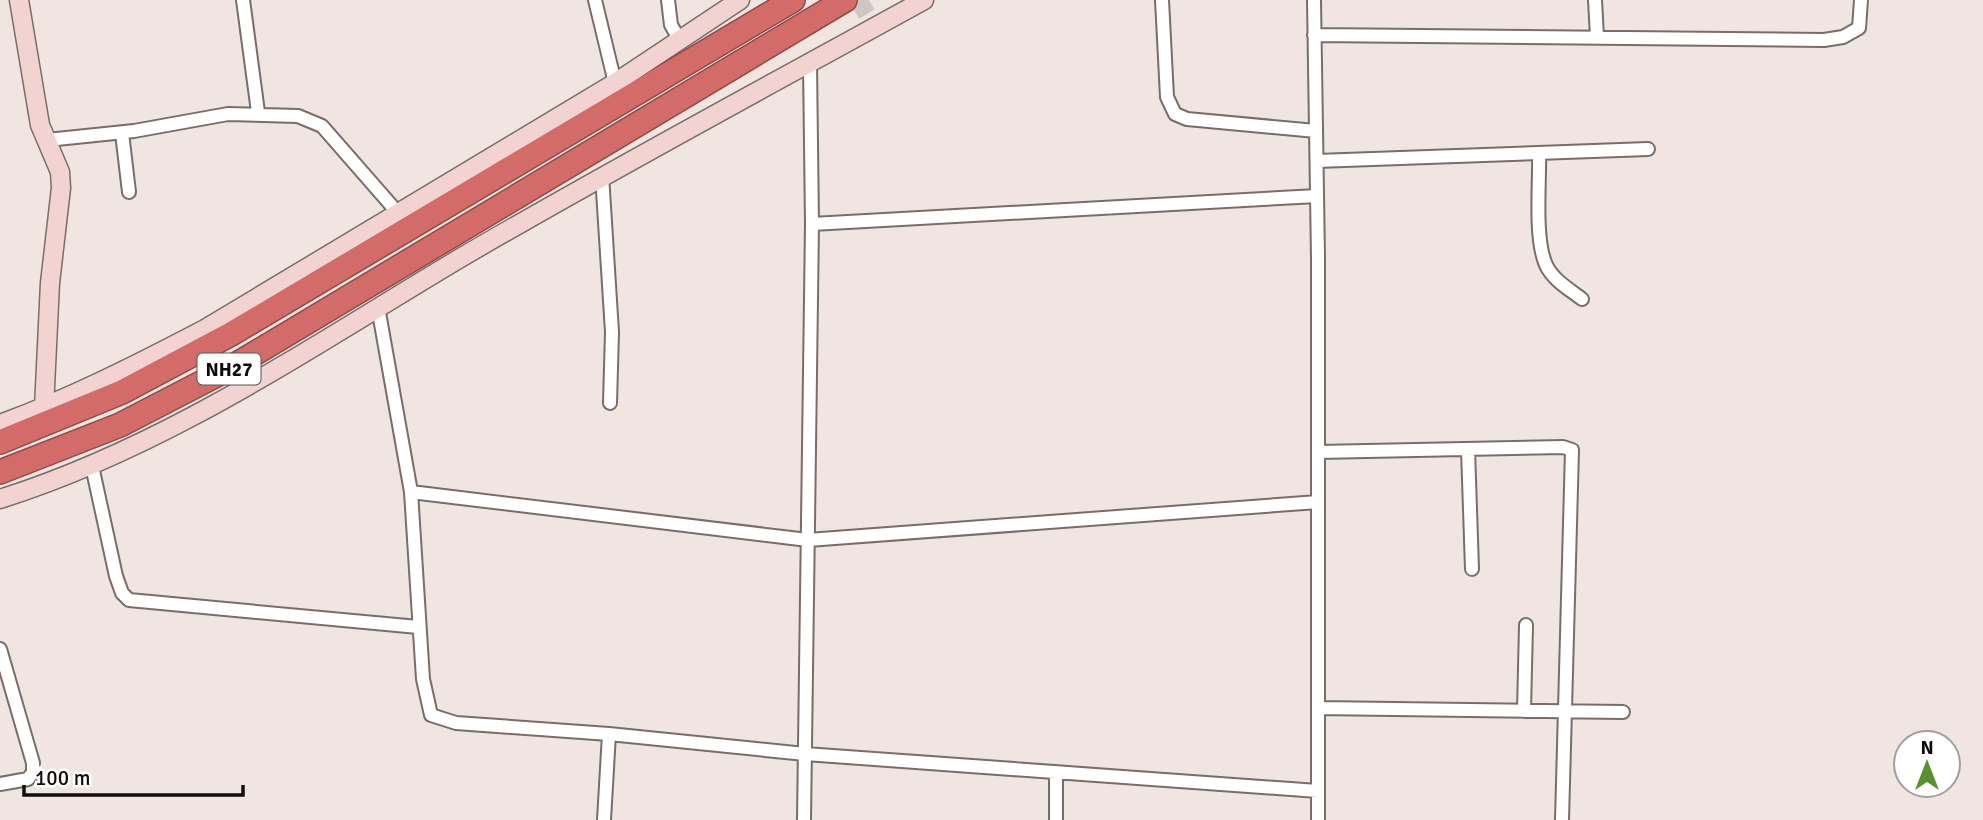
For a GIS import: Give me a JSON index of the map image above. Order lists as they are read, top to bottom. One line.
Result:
{"streets":{"highway":["NH27"]},"scale_bar":"100 m","north":"top"}
